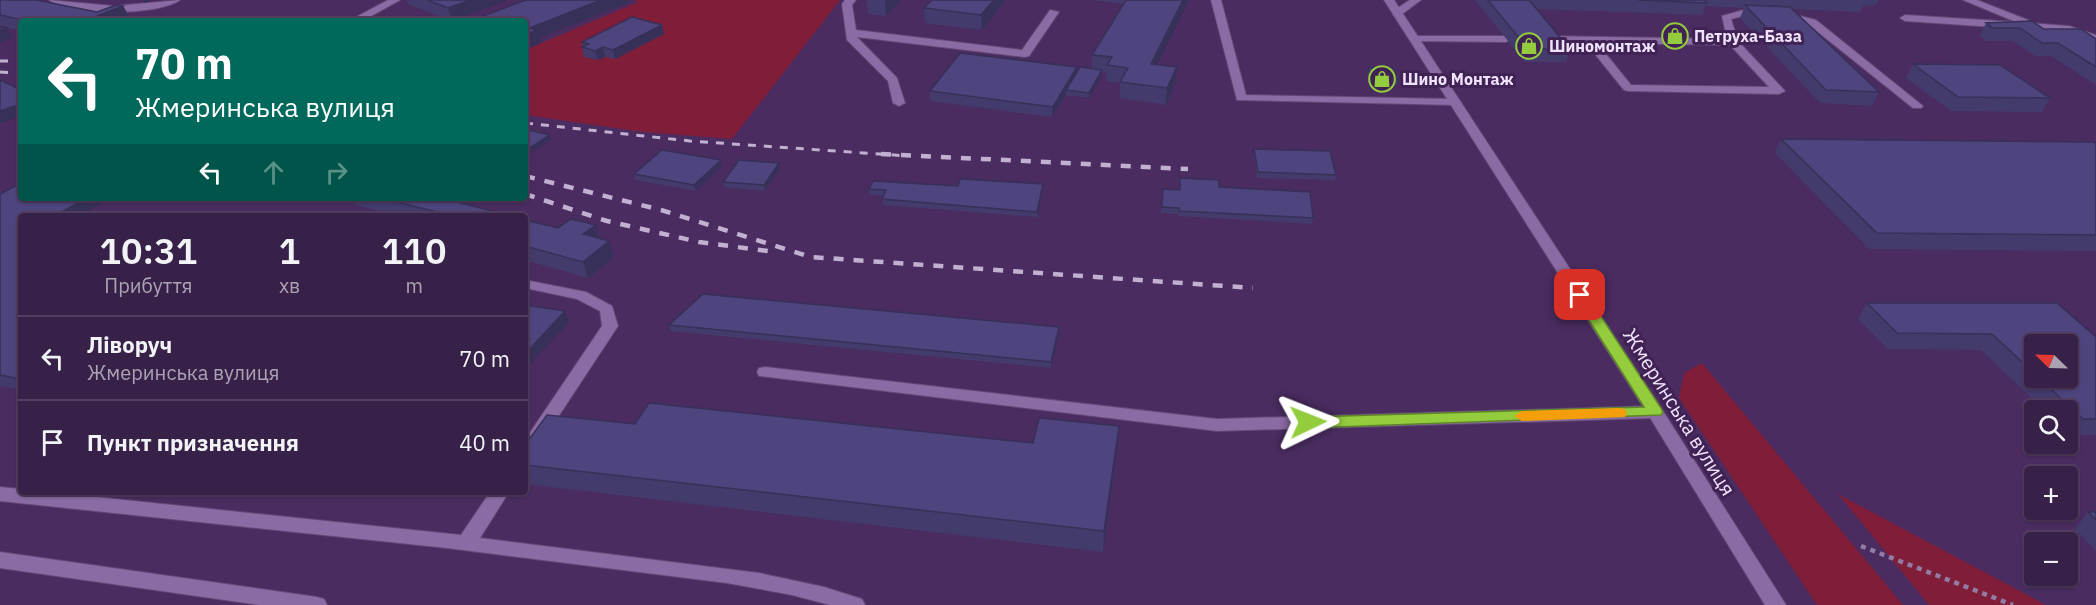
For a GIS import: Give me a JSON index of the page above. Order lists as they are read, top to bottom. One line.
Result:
{"streets":{"main road":["Жмеринська вулиця"]},"places":{"shop":["Петруха-База","Шиномонтаж","Шино Монтаж"]},"north":"top left","page":{"turn":["70 m","Жмеринська вулиця"],"eta":["10:31","Прибуття","1","хв","110","m"],"list":[{"name":"Ліворуч","note":"Жмеринська вулиця","value":"70 m"},{"name":"Пункт призначення","value":"40 m"}],"map_buttons":["+","−"]}}
